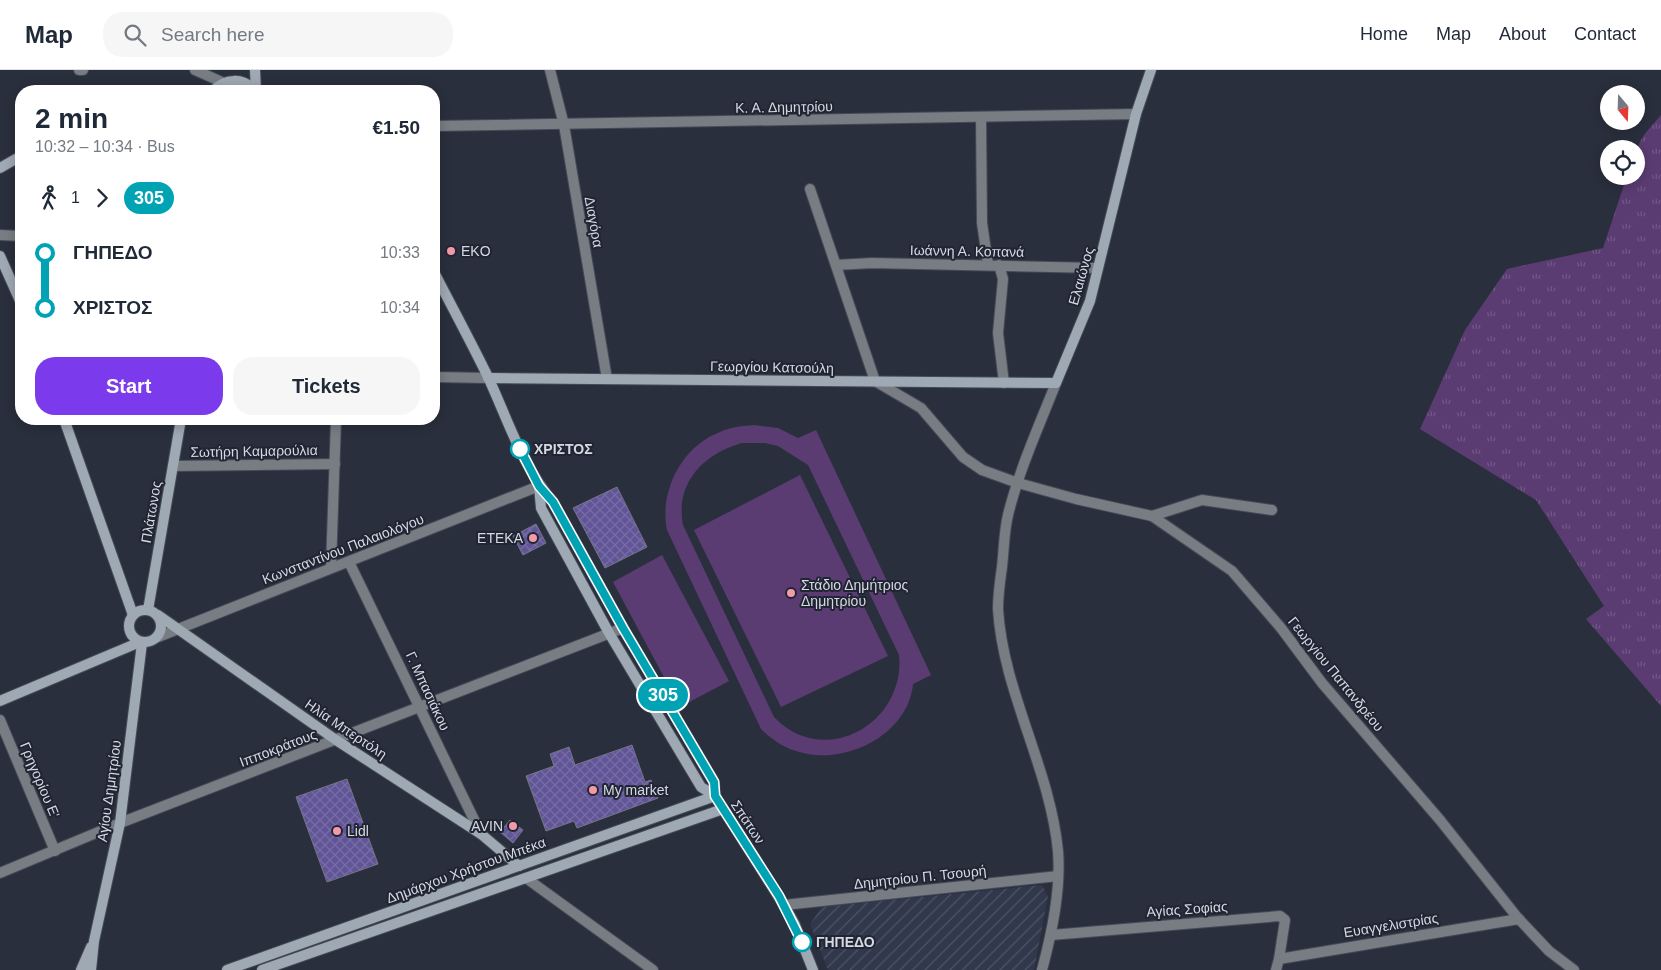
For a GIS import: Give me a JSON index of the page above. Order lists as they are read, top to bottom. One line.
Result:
{"streets":{"street":["Κ. Α. Δημητρίου","Διαγόρα","Ιωάννη Α. Κοπανά","Ελαιώνος","Γεωργίου Κατσούλη","Σωτήρη Καμαρούλια","Πλάτωνος","Κωνσταντίνου Παλαιολόγου","Γεωργίου Παπανδρέου","Γ. Μπασιάκου","Ηλία Μπερτόλη","Ιπποκράτους","Γρηγορίου Ε'","Αγίου Δημητρίου","Σπάτων","Δημάρχου Χρήστου Μπέκα","Δημητρίου Π. Τσουρή","Αγίας Σοφίας","Ευαγγελιστρίας"]},"crossings":[["Κ. Α. Δημητρίου","Διαγόρα"],["Κ. Α. Δημητρίου","Ελαιώνος"],["Διαγόρα","Γεωργίου Κατσούλη"],["Ιωάννη Α. Κοπανά","Ελαιώνος"],["Ελαιώνος","Γεωργίου Κατσούλη"],["Ελαιώνος","Γεωργίου Παπανδρέου"],["Ελαιώνος","Δημητρίου Π. Τσουρή"],["Ελαιώνος","Αγίας Σοφίας"],["Γεωργίου Κατσούλη","Γεωργίου Παπανδρέου"],["Σωτήρη Καμαρούλια","Πλάτωνος"],["Πλάτωνος","Κωνσταντίνου Παλαιολόγου"],["Πλάτωνος","Ηλία Μπερτόλη"],["Πλάτωνος","Αγίου Δημητρίου"],["Κωνσταντίνου Παλαιολόγου","Γ. Μπασιάκου"],["Κωνσταντίνου Παλαιολόγου","Ηλία Μπερτόλη"],["Κωνσταντίνου Παλαιολόγου","Αγίου Δημητρίου"],["Γεωργίου Παπανδρέου","Ευαγγελιστρίας"],["Γ. Μπασιάκου","Ηλία Μπερτόλη"],["Γ. Μπασιάκου","Ιπποκράτους"],["Ηλία Μπερτόλη","Ιπποκράτους"],["Ηλία Μπερτόλη","Αγίου Δημητρίου"],["Ηλία Μπερτόλη","Δημάρχου Χρήστου Μπέκα"],["Ιπποκράτους","Γρηγορίου Ε'"],["Ιπποκράτους","Αγίου Δημητρίου"],["Σπάτων","Δημάρχου Χρήστου Μπέκα"],["Σπάτων","Δημητρίου Π. Τσουρή"],["Αγίας Σοφίας","Ευαγγελιστρίας"]],"places":["EKO","ΧΡΙΣΤΟΣ","ΕΤΕΚΑ","Στάδιο Δημήτριος Δημητρίου","My market","AVIN","Lidl","ΓΗΠΕΔΟ"],"lines":["bus line 305"],"north":"bottom","page":{"header":"Map","search":"Search here","nav":["Home","Map","About","Contact"],"on_map":"305","heading":["2 min","10:32 – 10:34 · Bus","€1.50"],"legs":["1","305"],"list":[{"name":"ΓΗΠΕΔΟ","value":"10:33"},{"name":"ΧΡΙΣΤΟΣ","value":"10:34"}],"buttons":["Start","Tickets"]}}
